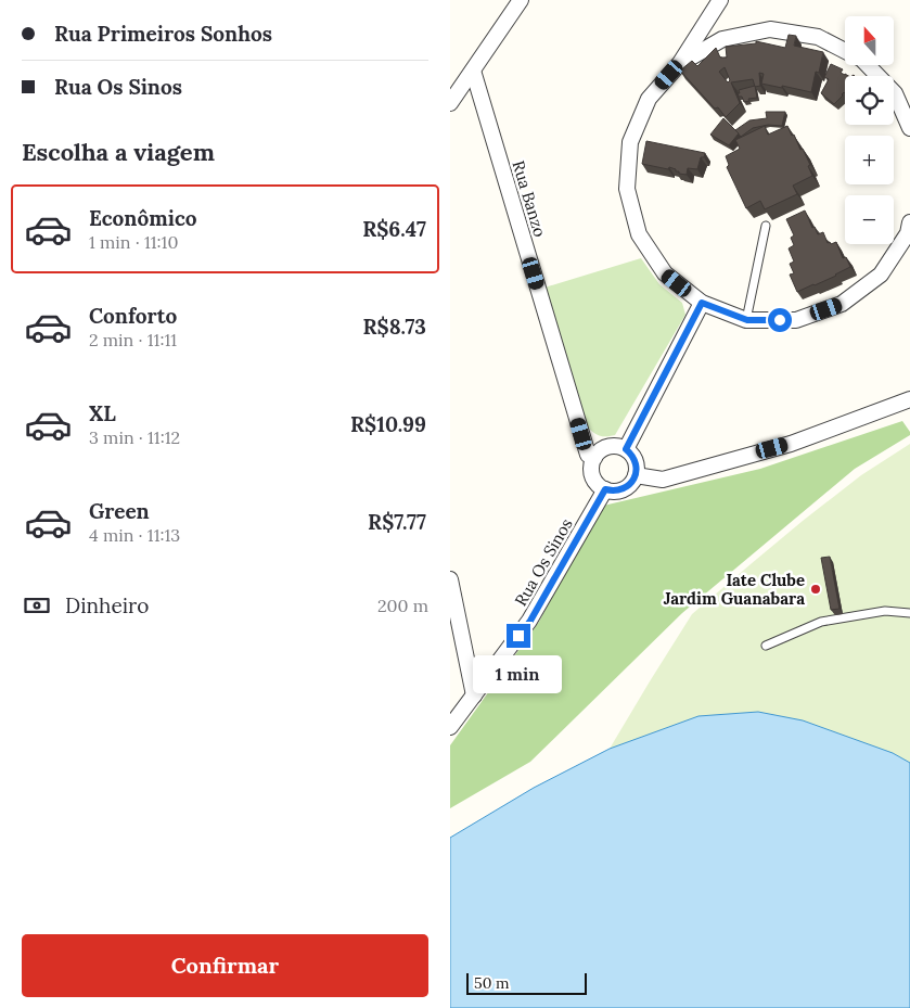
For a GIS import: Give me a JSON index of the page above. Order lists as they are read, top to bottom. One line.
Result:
{"streets":{"street":["Rua Banzo","Rua Os Sinos"]},"crossings":[["Rua Banzo","Rua Os Sinos"]],"places":["Iate Clube Jardim Guanabara"],"scale_bar":"50 m","north":"top","page":{"banner":["Rua Primeiros Sonhos","Rua Os Sinos"],"map_buttons":["+","−"],"heading":"Escolha a viagem","list":[{"name":"Econômico","note":"1 min · 11:10","value":"R$6.47"},{"name":"Conforto","note":"2 min · 11:11","value":"R$8.73"},{"name":"XL","note":"3 min · 11:12","value":"R$10.99"},{"name":"Green","note":"4 min · 11:13","value":"R$7.77"}],"pay":["Dinheiro","200 m"],"bubble":"1 min","buttons":"Confirmar","scale":"50 m"}}
